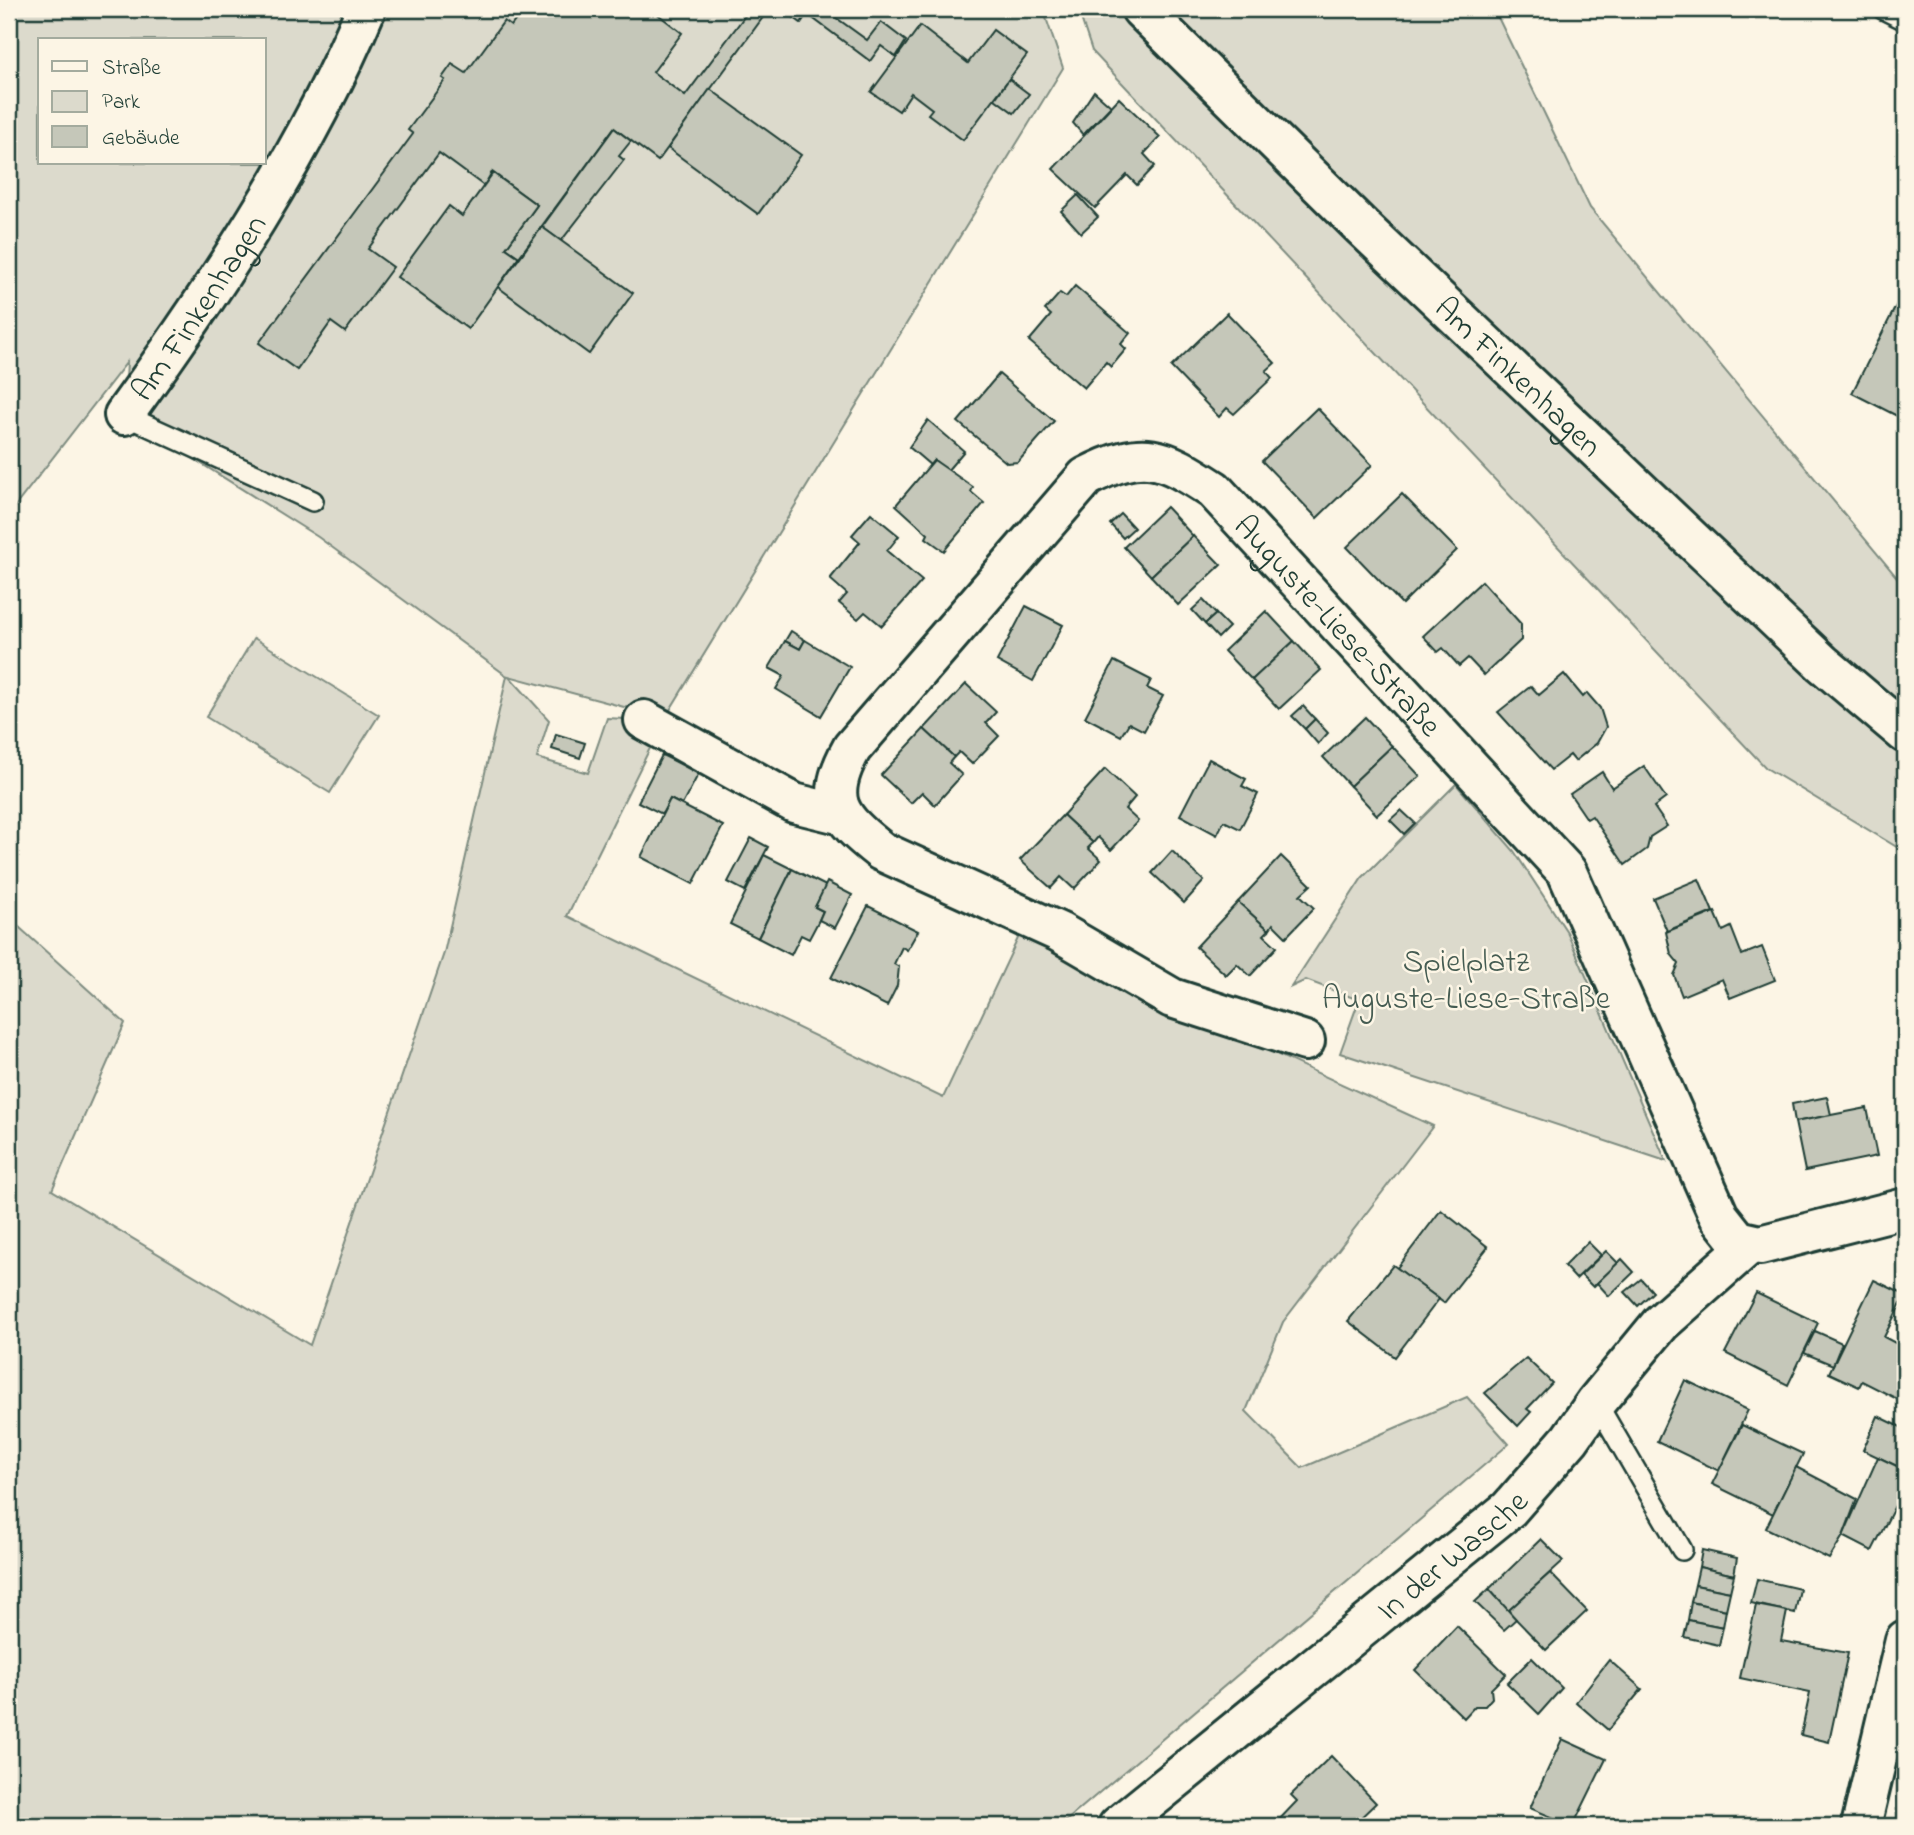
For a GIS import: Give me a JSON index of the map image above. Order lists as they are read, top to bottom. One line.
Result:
{"streets":{"street":["Am Finkenhagen","Auguste-Liese-Straße","In der Wasche"]},"crossings":[["Auguste-Liese-Straße","In der Wasche"]],"parks":["Spielplatz Auguste-Liese-Straße"],"legend":["Straße","Park","Gebäude"]}
